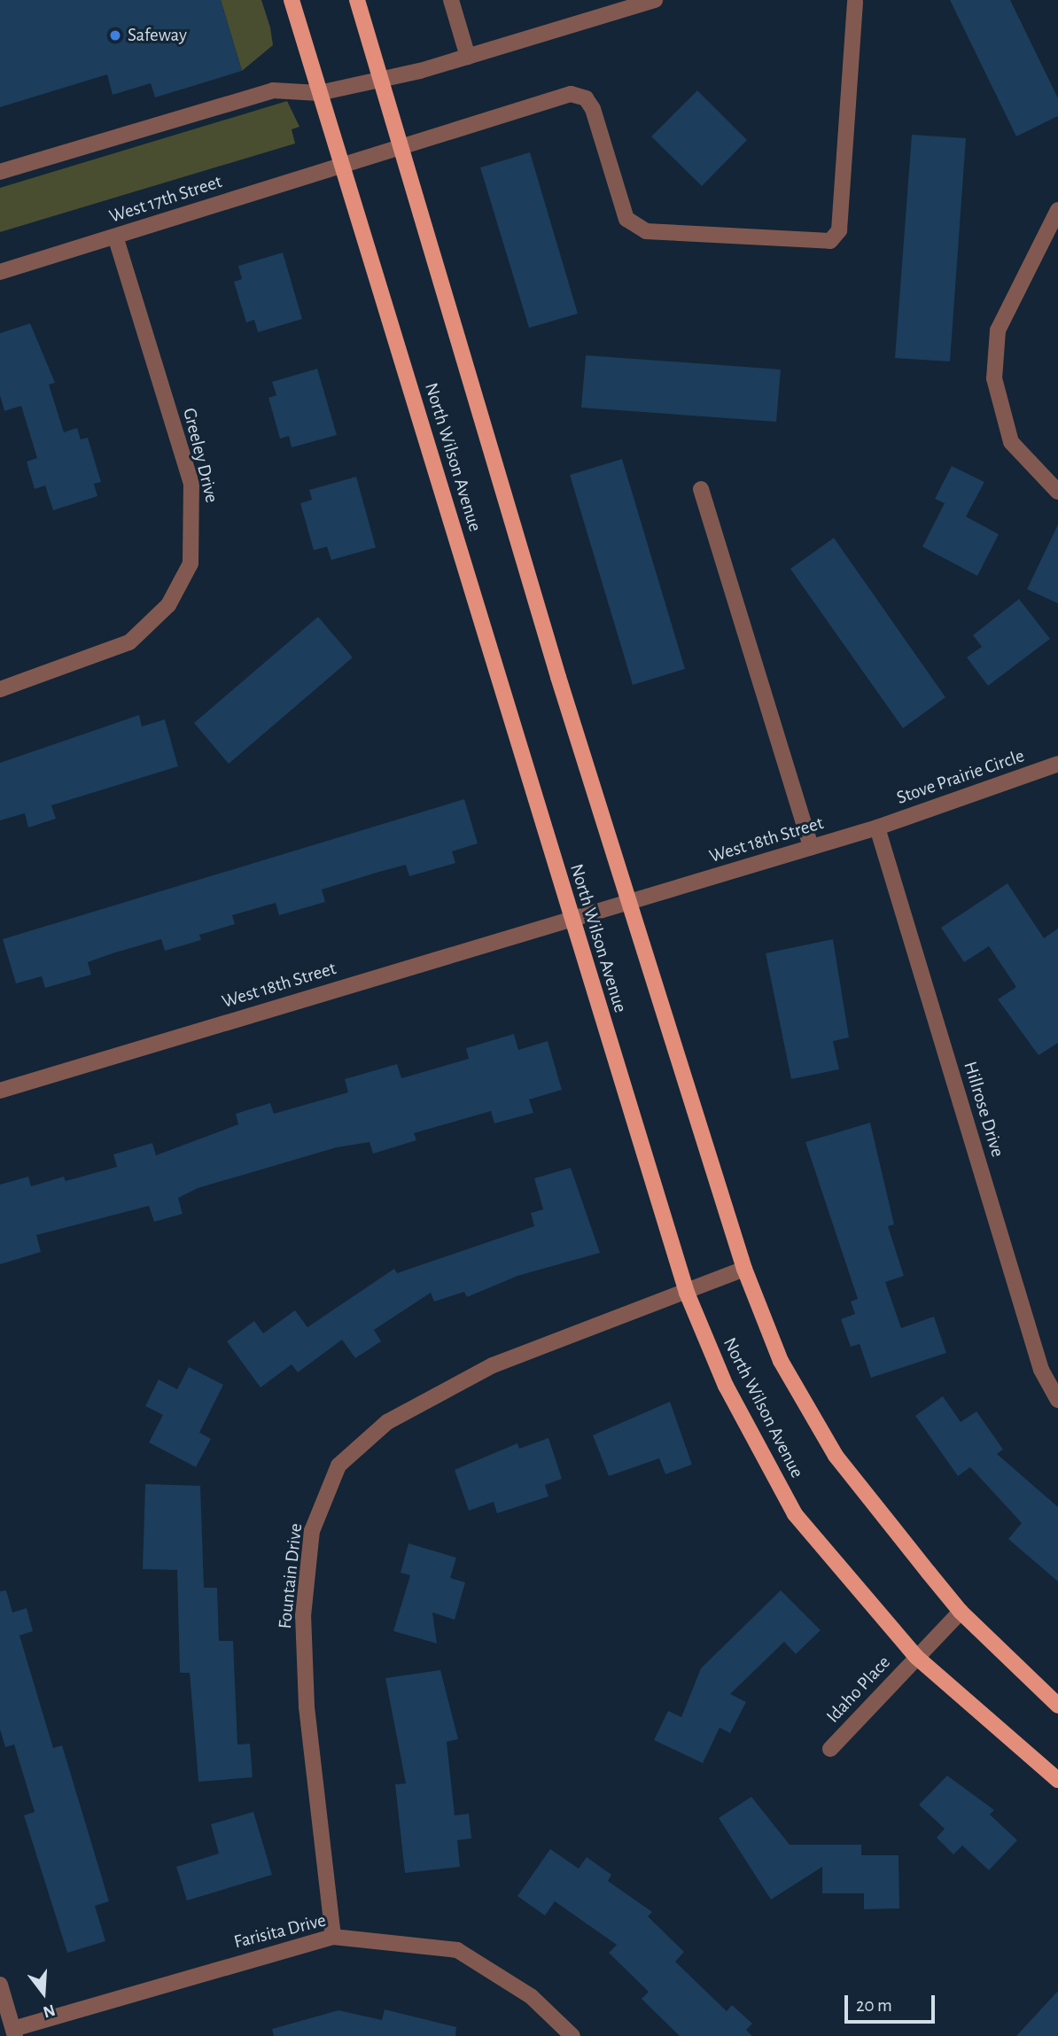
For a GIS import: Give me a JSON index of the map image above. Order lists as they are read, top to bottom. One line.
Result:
{"streets":{"main road":["North Wilson Avenue"],"street":["West 17th Street","Greeley Drive","Stove Prairie Circle","West 18th Street","Hillrose Drive","Fountain Drive","Idaho Place","Farisita Drive"]},"crossings":[["West 17th Street","Greeley Drive"],["West 17th Street","North Wilson Avenue"],["North Wilson Avenue","West 18th Street"],["North Wilson Avenue","Fountain Drive"],["North Wilson Avenue","Idaho Place"],["Stove Prairie Circle","West 18th Street"],["Stove Prairie Circle","Hillrose Drive"],["West 18th Street","Hillrose Drive"],["Fountain Drive","Farisita Drive"]],"places":["Safeway"],"scale_bar":"20 m","north":"bottom"}
